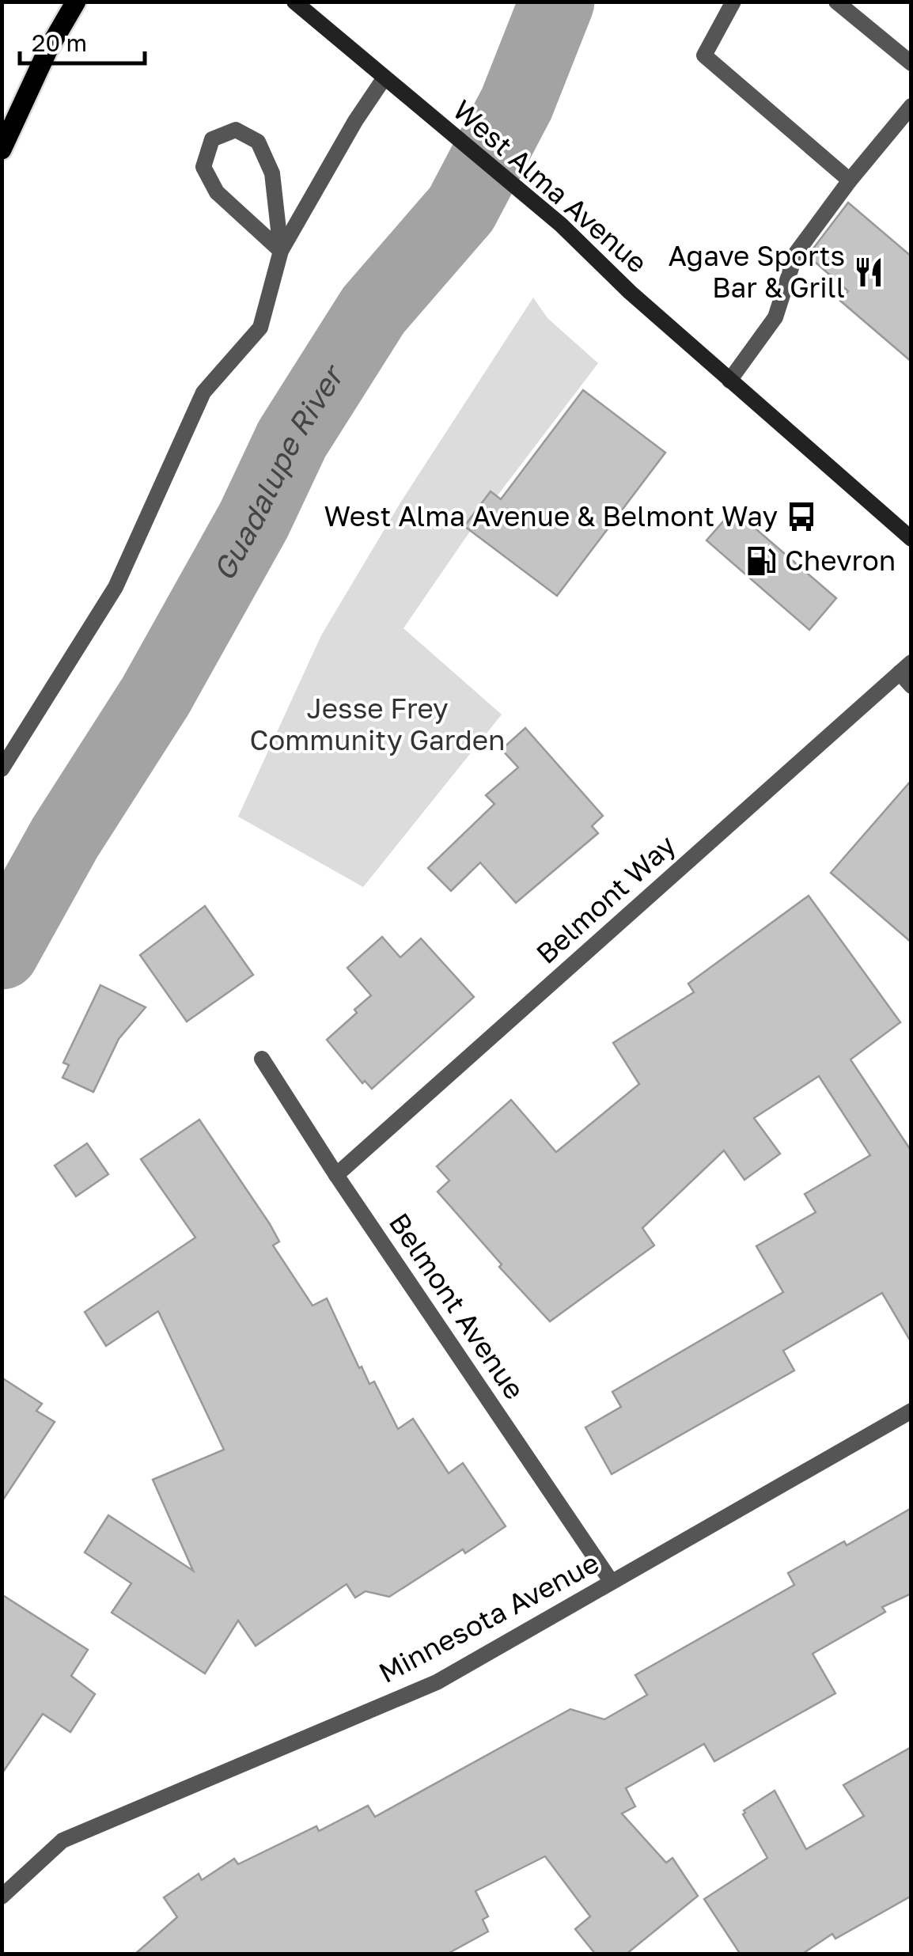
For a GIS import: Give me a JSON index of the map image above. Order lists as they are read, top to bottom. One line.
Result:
{"streets":{"main road":["West Alma Avenue"],"street":["Belmont Way","Belmont Avenue","Minnesota Avenue"]},"crossings":[["Belmont Way","Belmont Avenue"],["Belmont Avenue","Minnesota Avenue"]],"water":["Guadalupe River"],"parks":["Jesse Frey Community Garden"],"places":{"restaurant":["Agave Sports Bar & Grill"],"bus stop":["West Alma Avenue & Belmont Way"],"fuel station":["Chevron"]},"scale_bar":"20 m"}
